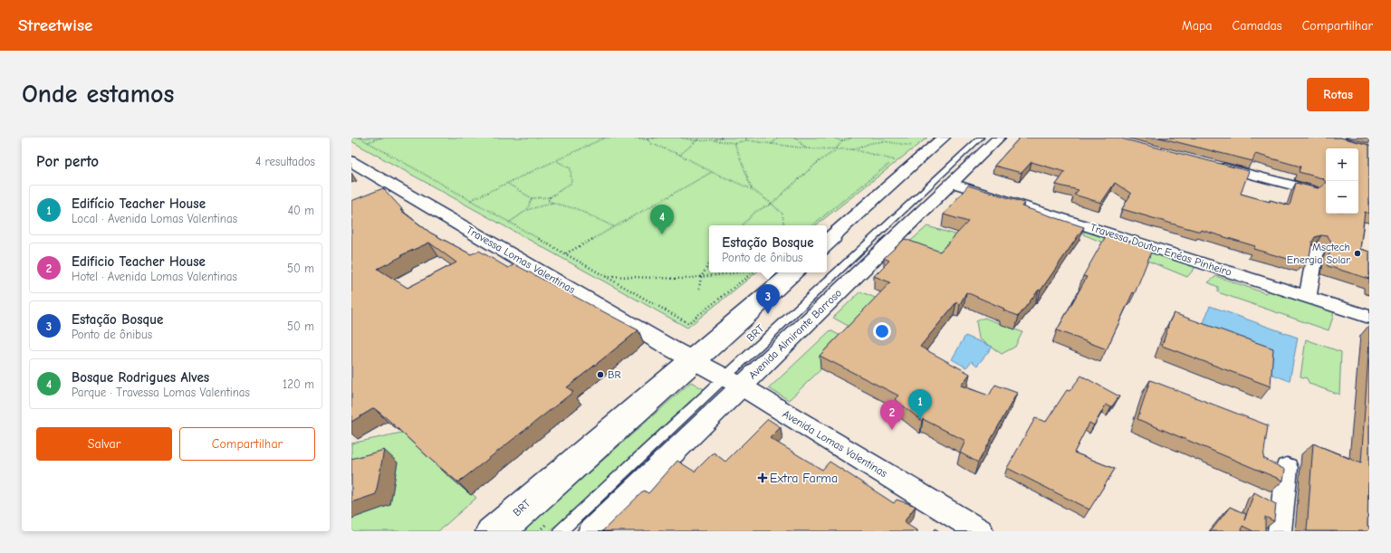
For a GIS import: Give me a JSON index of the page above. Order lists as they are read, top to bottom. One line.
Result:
{"streets":{"main road":["Travessa Lomas Valentinas","Avenida Almirante Barroso","Avenida Lomas Valentinas"],"street":["Travessa Doutor Enéas Pinheiro"],"lane":["BRT"]},"crossings":[["Travessa Doutor Enéas Pinheiro","Avenida Almirante Barroso"],["Travessa Lomas Valentinas","BRT"],["Travessa Lomas Valentinas","Avenida Lomas Valentinas"],["BRT","Avenida Almirante Barroso"],["BRT","Avenida Lomas Valentinas"],["Avenida Almirante Barroso","Avenida Lomas Valentinas"]],"places":{"other":["Msctech Energia Solar","BR"],"health":["Extra Farma"]},"page":{"header":"Streetwise","nav":["Mapa","Camadas","Compartilhar"],"buttons":["Rotas",["Salvar","Compartilhar"]],"title":"Onde estamos","heading":["Por perto","4 resultados"],"map_buttons":["+","−"],"list":[{"mark":"1","name":"Edifício Teacher House","note":"Local · Avenida Lomas Valentinas","value":"40 m"},{"mark":"2","name":"Edificio Teacher House","note":"Hotel · Avenida Lomas Valentinas","value":"50 m"},{"mark":"3","name":"Estação Bosque","note":"Ponto de ônibus","value":"50 m"},{"mark":"4","name":"Bosque Rodrigues Alves","note":"Parque · Travessa Lomas Valentinas","value":"120 m"}],"pins":["4","3","1","2"],"popup":["Estação Bosque","Ponto de ônibus"]}}
